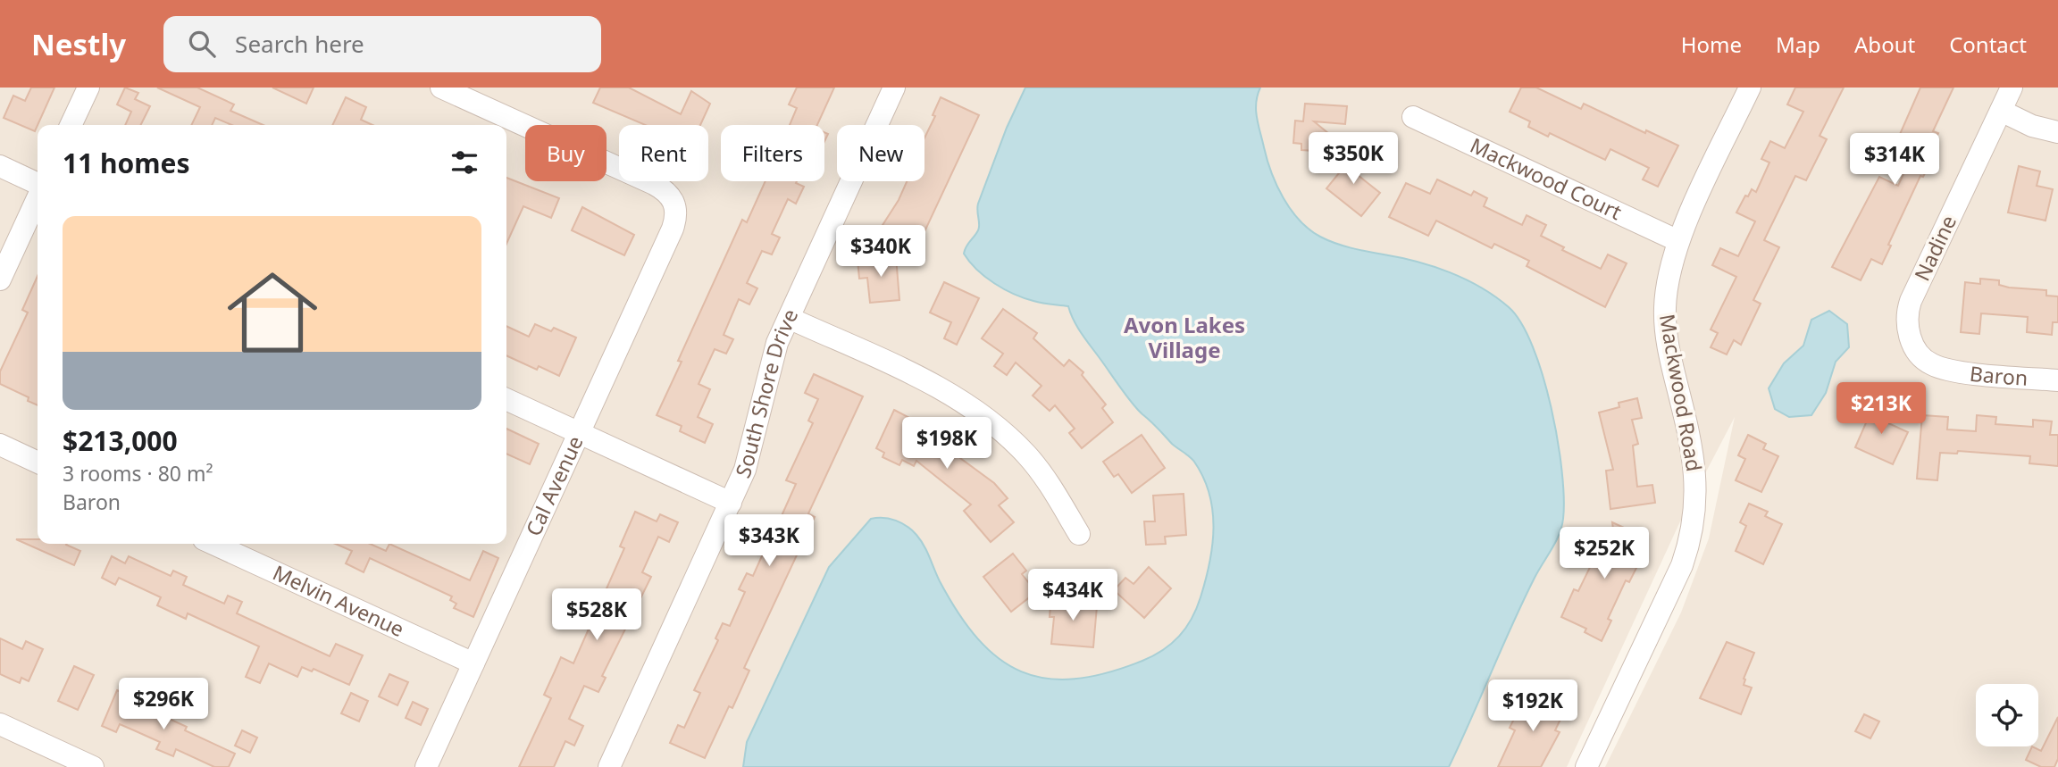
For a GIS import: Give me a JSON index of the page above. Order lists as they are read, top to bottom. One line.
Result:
{"streets":{"street":["Mackwood Court","Nadine","Baron","South Shore Drive","Mackwood Road","Cal Avenue","Melvin Avenue"]},"crossings":[["Mackwood Court","Mackwood Road"],["Nadine","Baron"],["Cal Avenue","Melvin Avenue"]],"districts":["Avon Lakes Village"],"page":{"header":"Nestly","search":"Search here","nav":["Home","Map","About","Contact"],"chip":["Buy","Rent","Filters","New"],"heading":"11 homes","price":["$350K","$314K","$340K","$213K","$198K","$343K","$252K","$434K","$528K","$296K","$192K"],"list":[{"name":"$213,000","note":"3 rooms · 80 m² · Baron"}]}}
